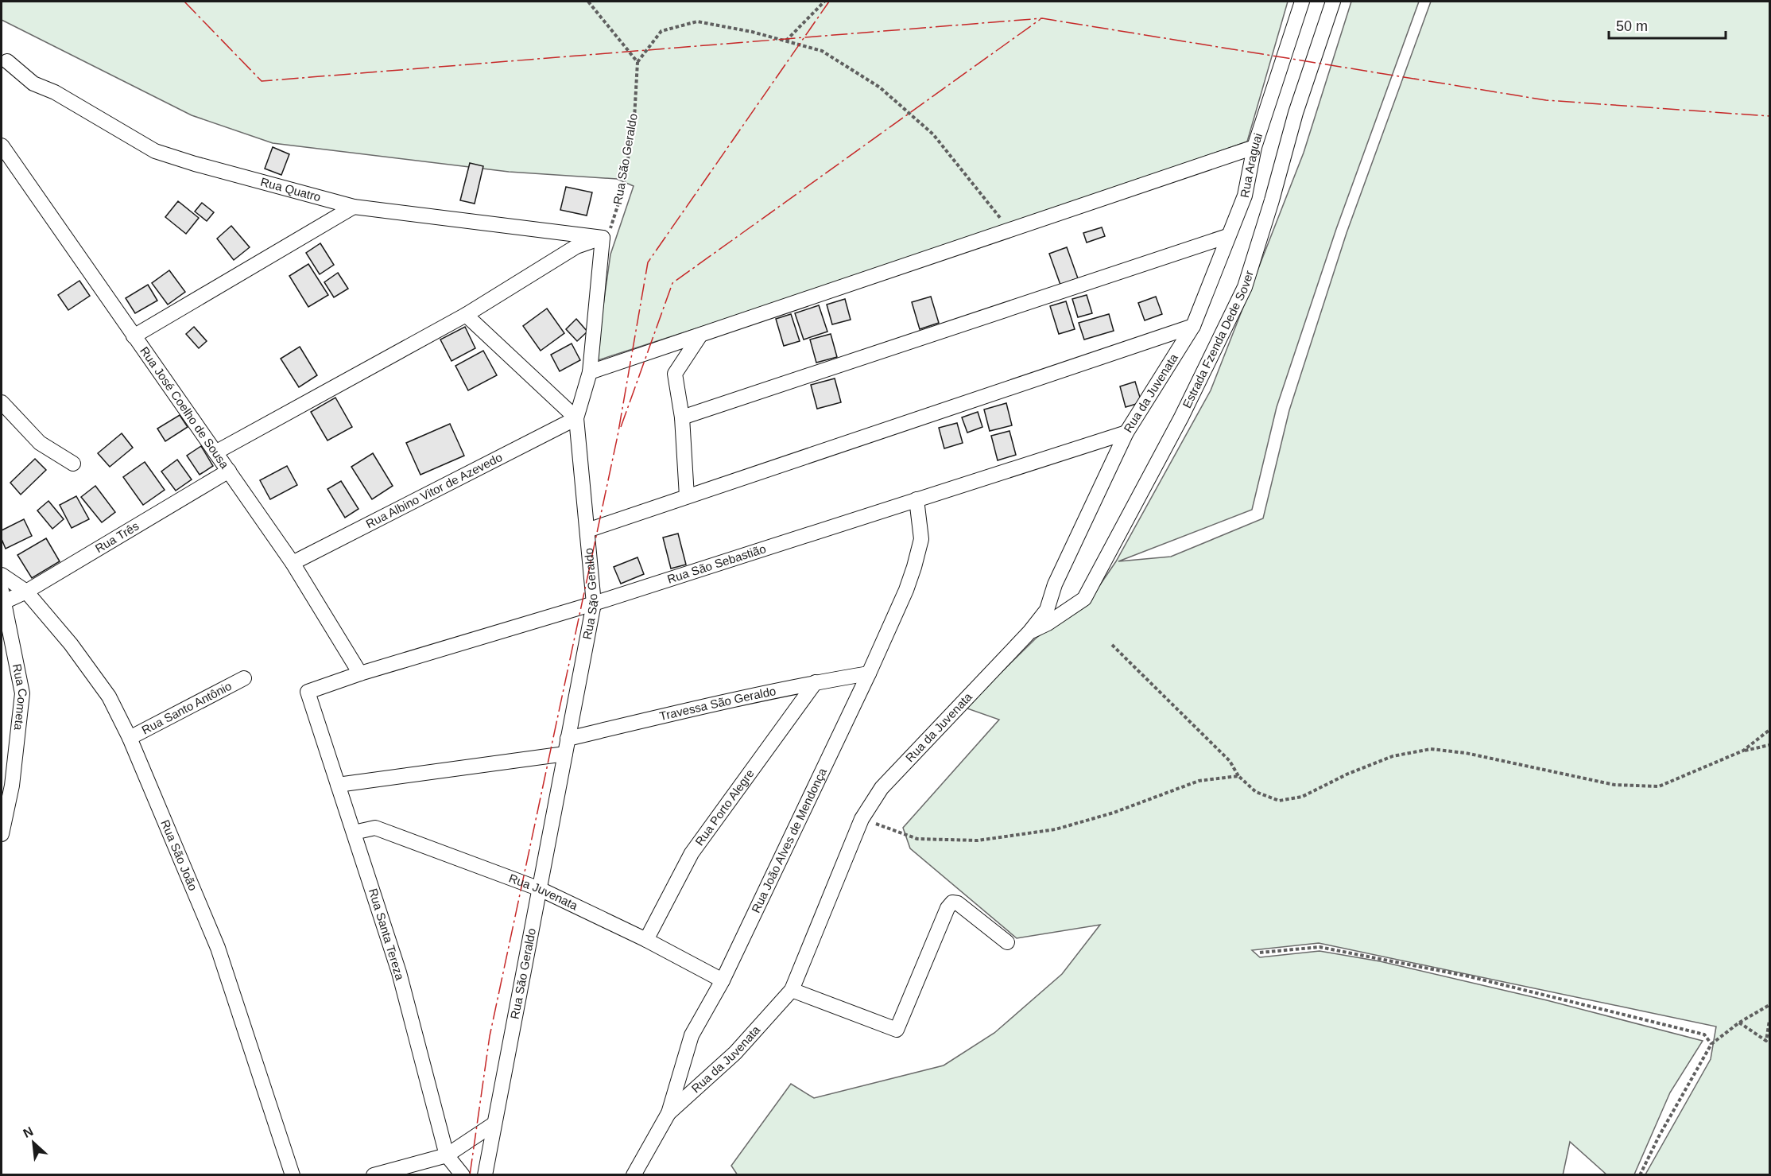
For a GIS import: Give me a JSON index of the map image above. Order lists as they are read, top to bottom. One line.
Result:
{"streets":{"street":["Rua São Geraldo","Rua Araguai","Rua Quatro","Estrada Fzenda Dede Sover","Rua da Juvenata","Rua José Coelho de Sousa","Rua Albino Vitor de Azevedo","Rua Três","Rua São Sebastião","Rua Cometa","Travessa São Geraldo","Rua Santo Antônio","Rua Porto Alegre","Rua João Alves de Mendonça","Rua São João","Rua Juvenata","Rua Santa Tereza"]},"crossings":[["Rua São Geraldo","Rua Quatro"],["Rua São Geraldo","Rua Albino Vitor de Azevedo"],["Rua São Geraldo","Rua São Sebastião"],["Rua São Geraldo","Travessa São Geraldo"],["Rua São Geraldo","Rua Juvenata"],["Rua Araguai","Rua da Juvenata"],["Estrada Fzenda Dede Sover","Rua da Juvenata"],["Rua da Juvenata","Rua São Sebastião"],["Rua da Juvenata","Rua João Alves de Mendonça"],["Rua José Coelho de Sousa","Rua Albino Vitor de Azevedo"],["Rua José Coelho de Sousa","Rua Três"],["Rua José Coelho de Sousa","Rua São Sebastião"],["Rua Três","Rua Cometa"],["Rua Três","Rua São João"],["Rua São Sebastião","Rua João Alves de Mendonça"],["Rua São Sebastião","Rua Santa Tereza"],["Travessa São Geraldo","Rua Porto Alegre"],["Travessa São Geraldo","Rua João Alves de Mendonça"],["Rua Santo Antônio","Rua São João"],["Rua Porto Alegre","Rua Juvenata"],["Rua João Alves de Mendonça","Rua Juvenata"],["Rua Juvenata","Rua Santa Tereza"]],"scale_bar":"50 m","north":"top left"}
